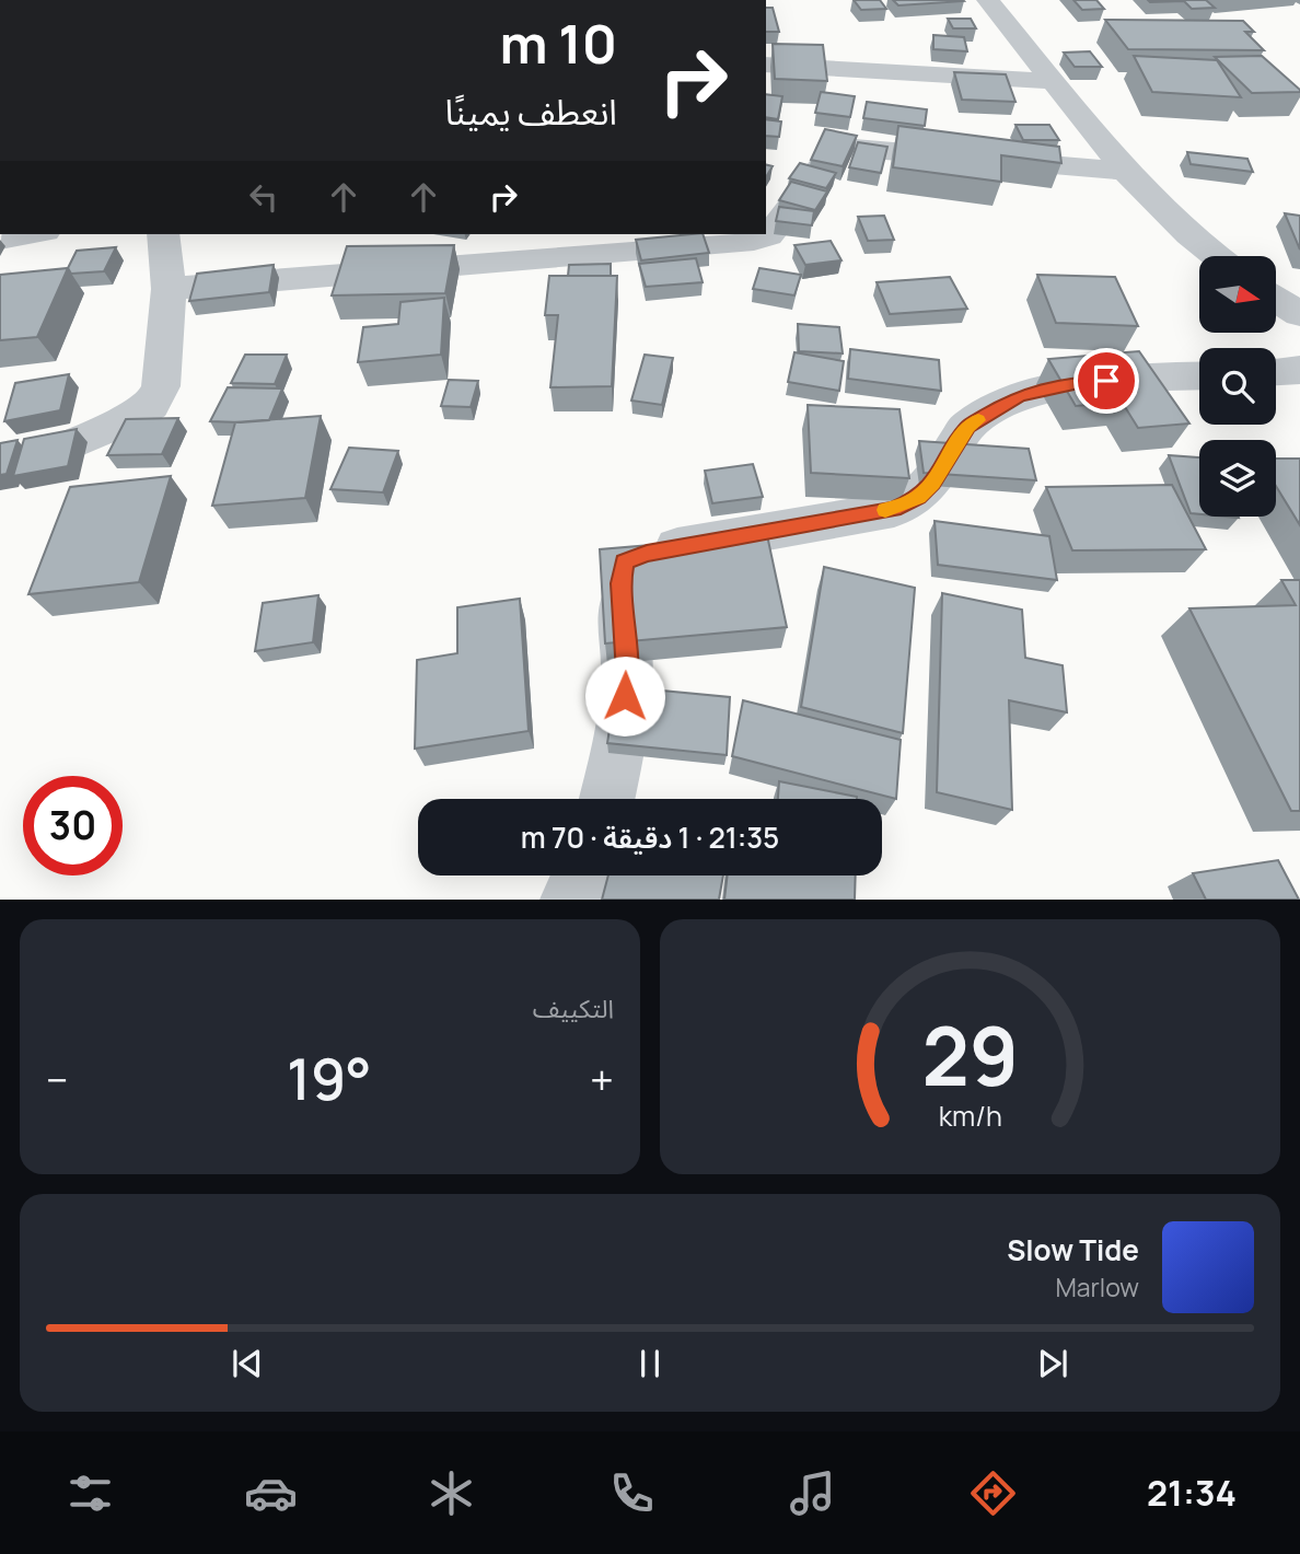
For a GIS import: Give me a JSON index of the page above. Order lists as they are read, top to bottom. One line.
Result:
{"north":"right","page":{"turn":["10 m","انعطف يمينًا"],"limit":"30","trip":"21:35 · 1 دقيقة · 70 m","tile":"التكييف","heat":["−","19°","+"],"song":["Slow Tide","Marlow"],"tabs":"21:34","gauge":["29","km/h"]}}
